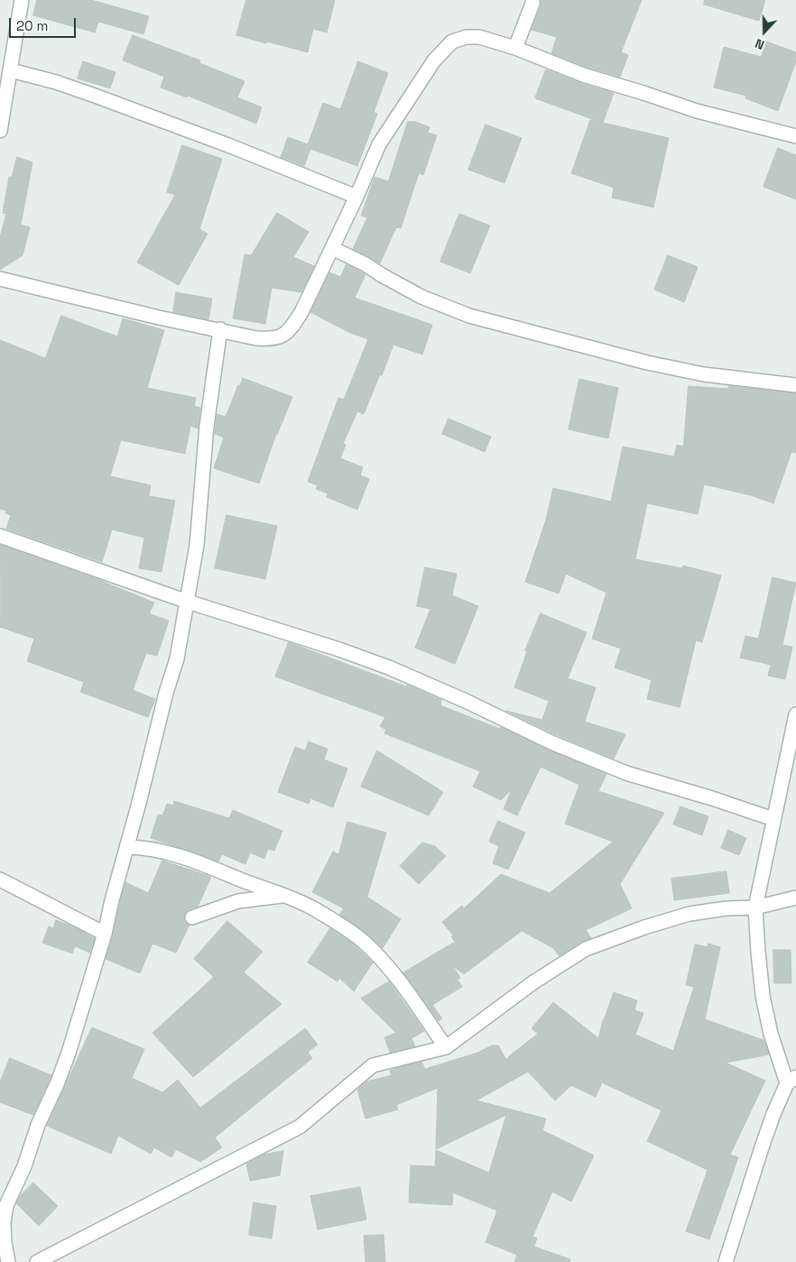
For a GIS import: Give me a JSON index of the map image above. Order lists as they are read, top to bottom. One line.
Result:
{"scale_bar":"20 m","north":"bottom"}
